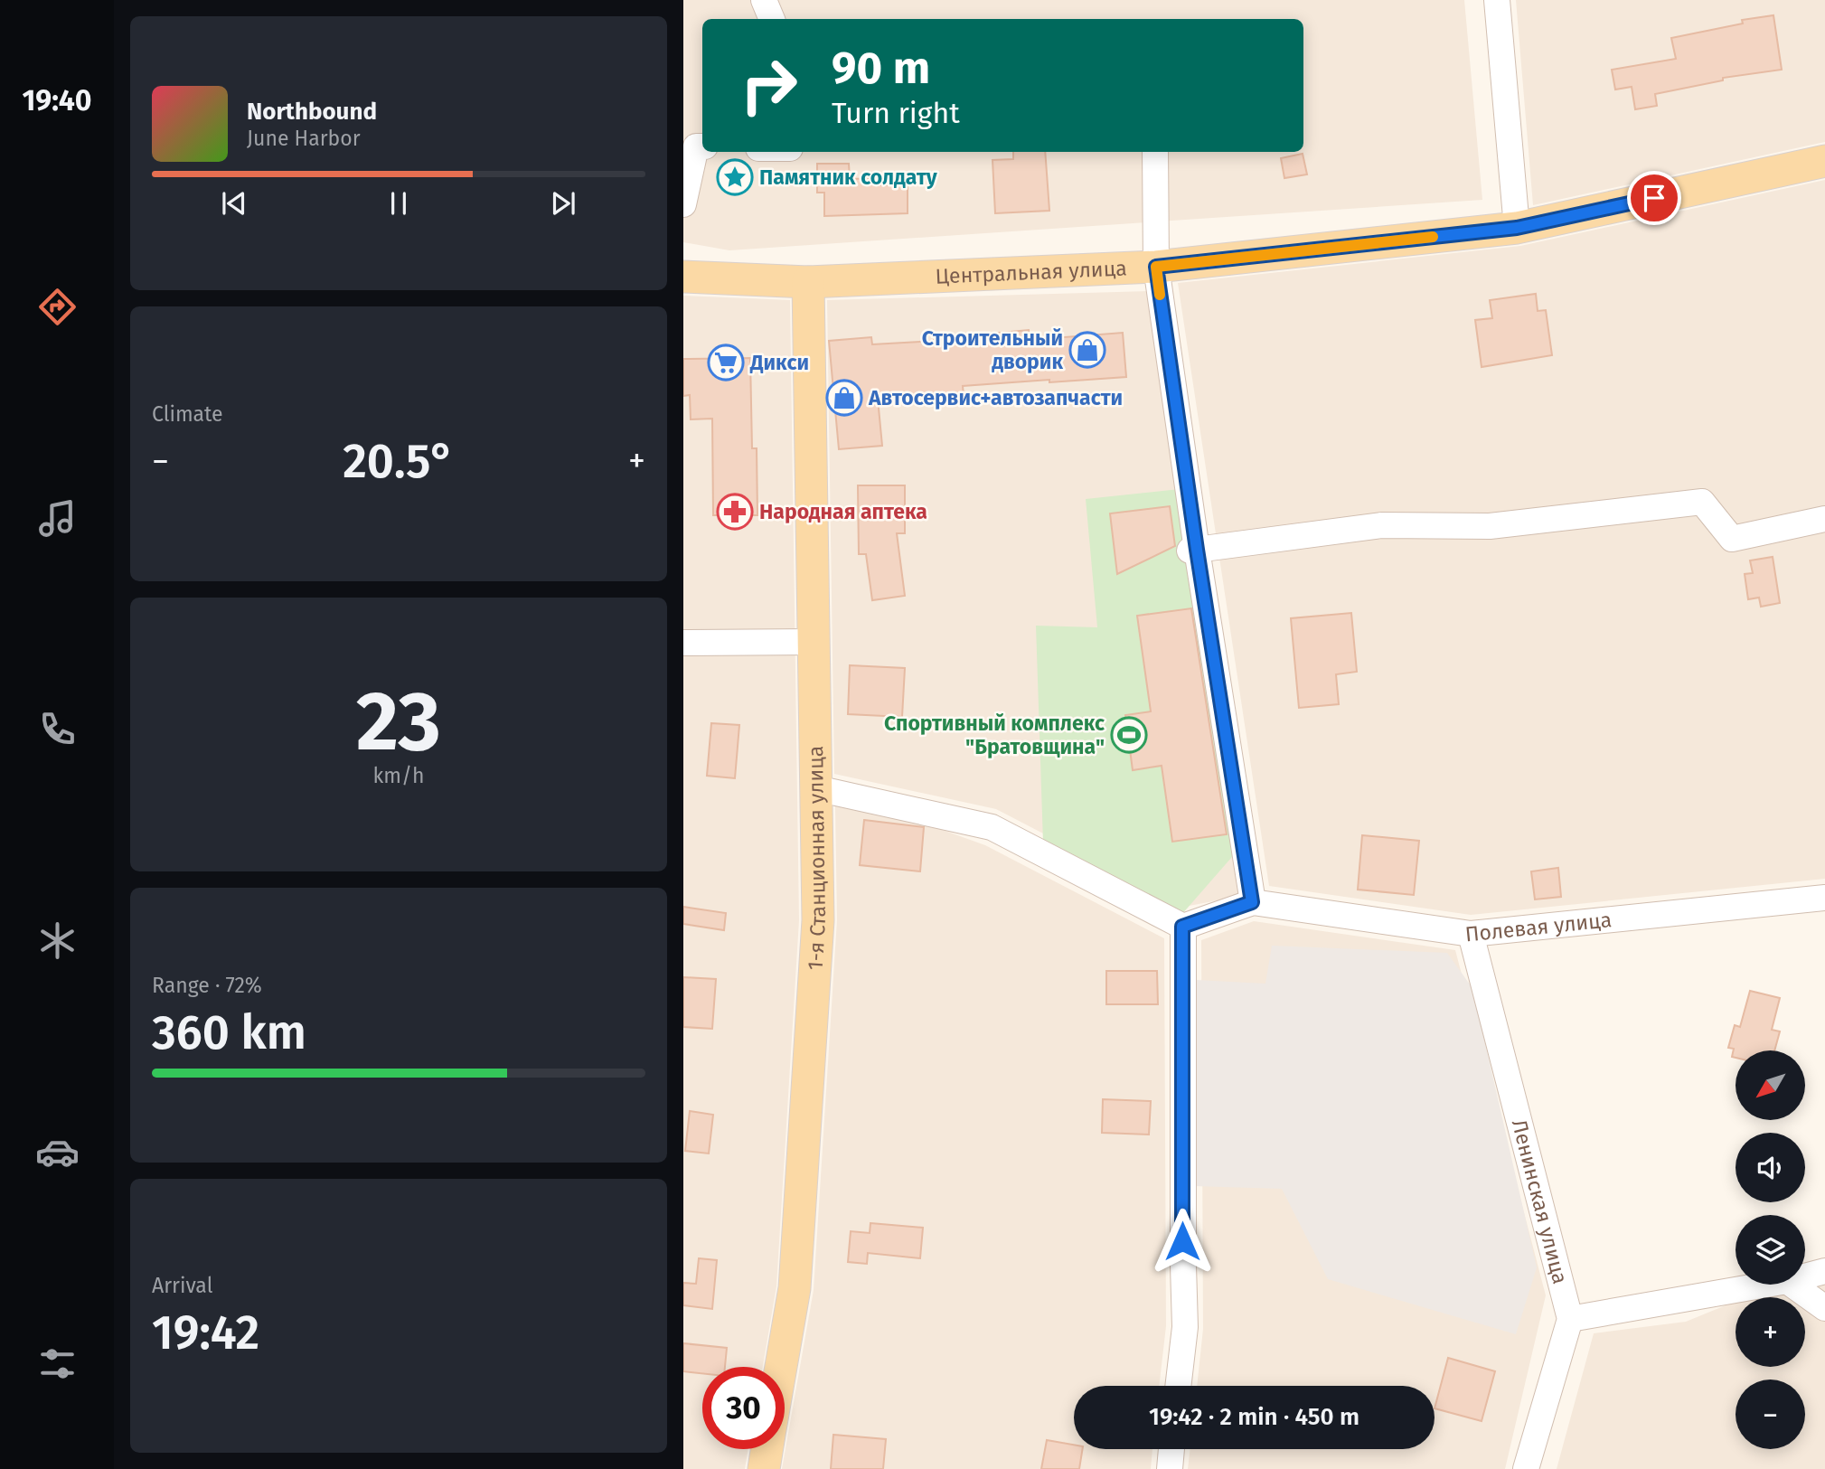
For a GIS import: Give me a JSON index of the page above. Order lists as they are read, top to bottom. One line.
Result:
{"streets":{"main road":["Центральная улица","1-я Станционная улица"],"street":["Полевая улица","Ленинская улица"]},"crossings":[["Центральная улица","1-я Станционная улица"],["Полевая улица","Ленинская улица"]],"places":{"place":["Памятник солдату"],"shop":["Строительный дворик","Автосервис+автозапчасти"],"supermarket":["Дикси"],"pharmacy":["Народная аптека"],"sports":["Спортивный комплекс \"Братовщина\""]},"north":"bottom left","page":{"tabs":"19:40","turn":["90 m","Turn right"],"song":["Northbound","June Harbor"],"tile":["Climate",["23","km/h"],["Range · 72%","360 km"],["Arrival","19:42"]],"heat":["−","20.5°","+"],"map_buttons":["+","−"],"limit":"30","trip":"19:42 · 2 min · 450 m"}}
